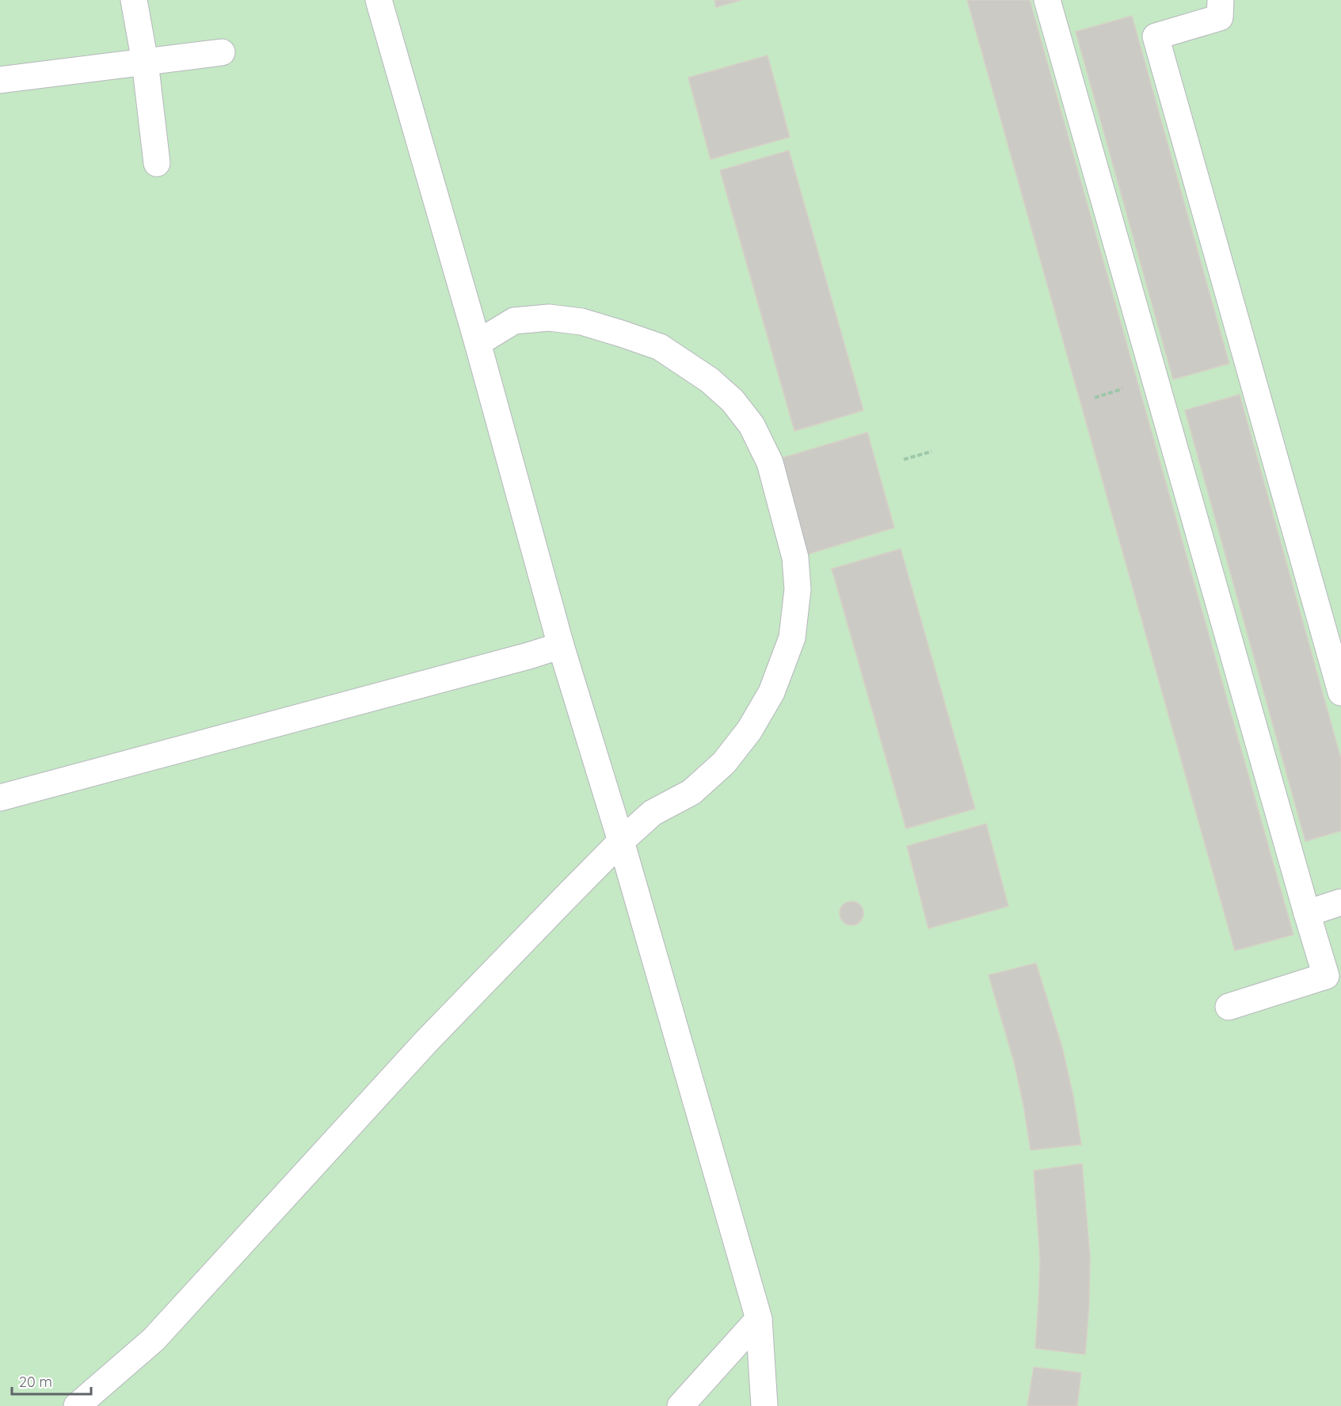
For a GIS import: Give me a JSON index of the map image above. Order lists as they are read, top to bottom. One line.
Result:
{"scale_bar":"20 m"}
